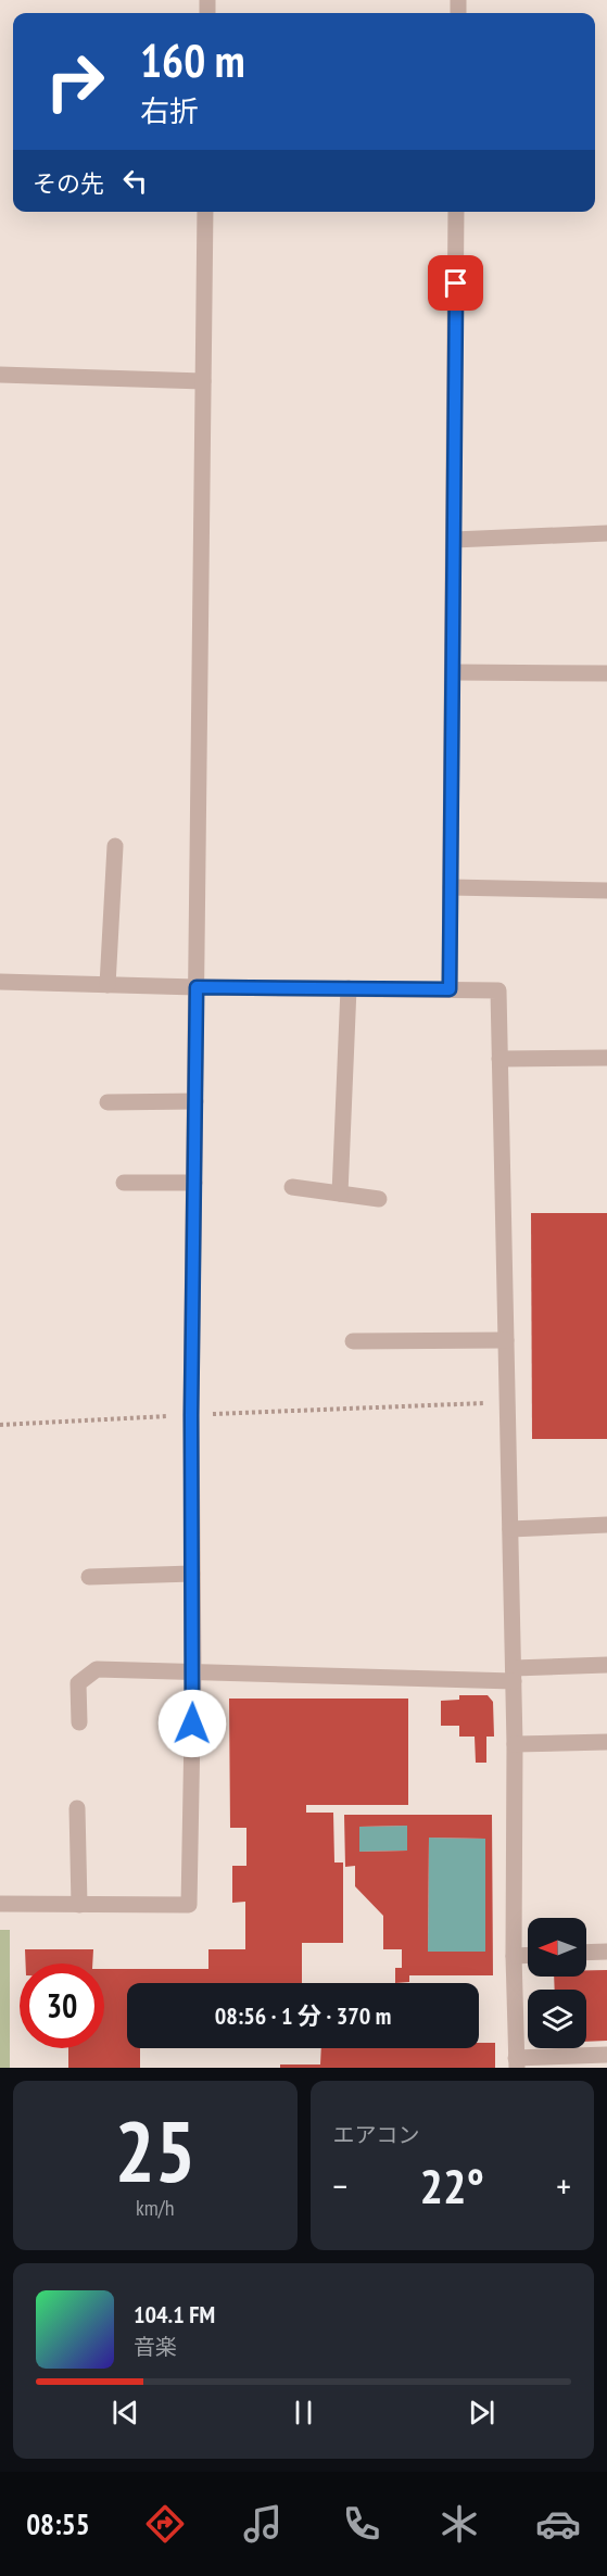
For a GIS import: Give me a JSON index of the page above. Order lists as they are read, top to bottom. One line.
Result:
{"north":"left","page":{"turn":["160 m","右折"],"then":"その先","limit":"30","trip":"08:56 · 1 分 · 370 m","tile":[["25","km/h"],"エアコン"],"heat":["−","22°","+"],"song":["104.1 FM","音楽"],"tabs":"08:55"}}
